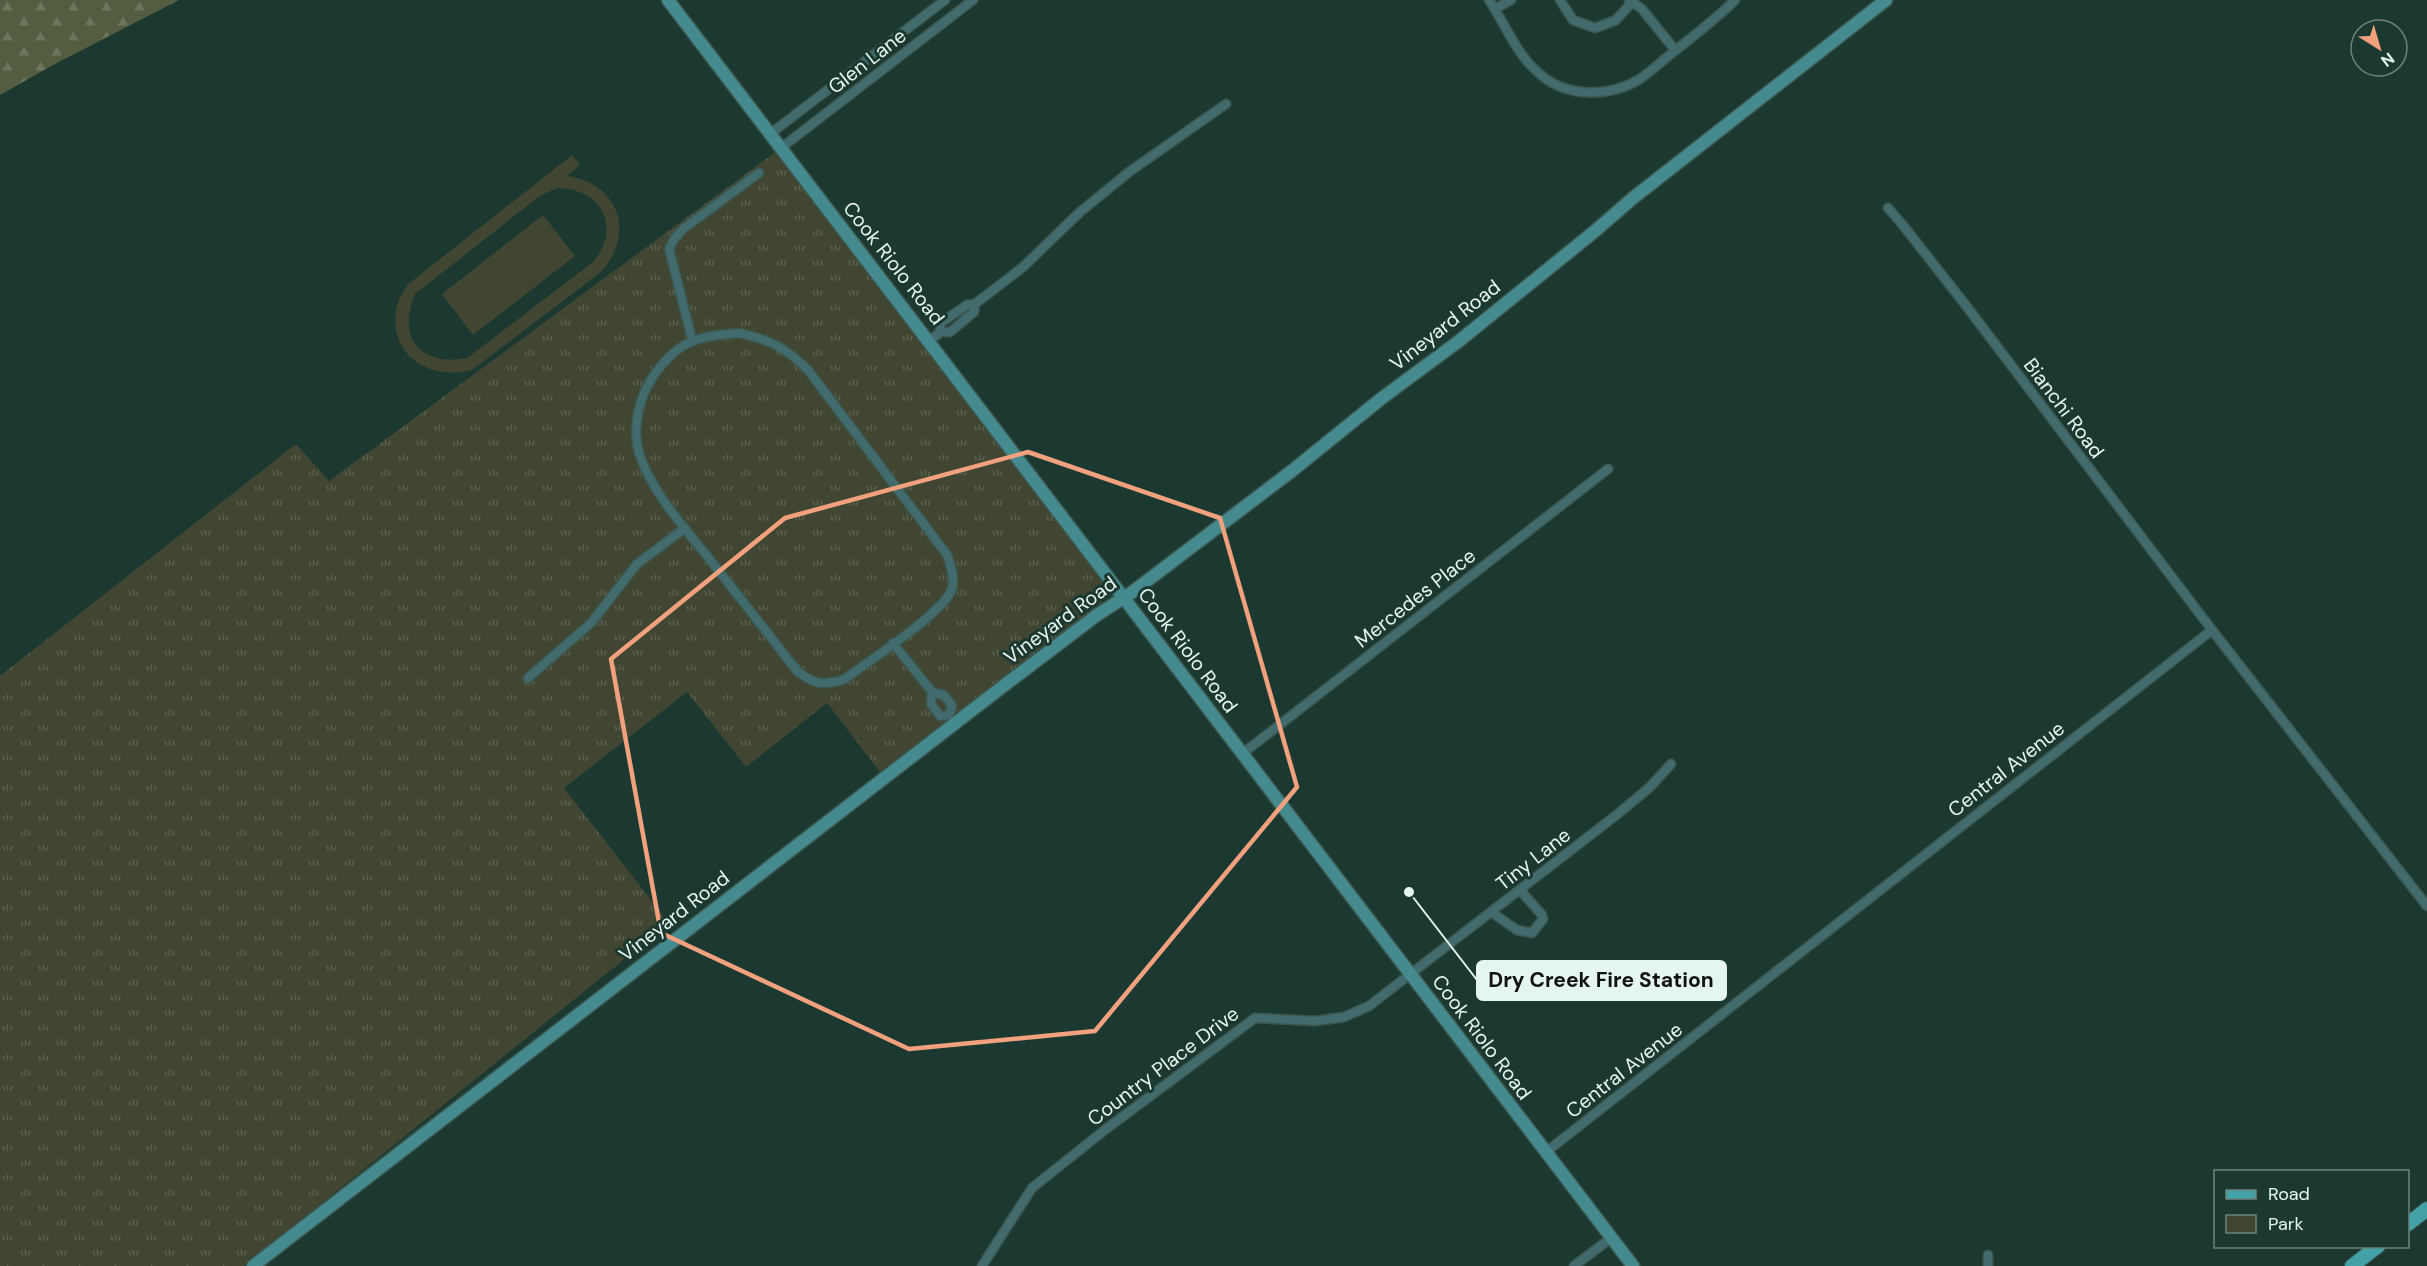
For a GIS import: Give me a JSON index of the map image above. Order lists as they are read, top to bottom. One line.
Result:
{"streets":{"street":["Glen Lane","Cook Riolo Road","Vineyard Road","Bianchi Road","Mercedes Place","Central Avenue","Tiny Lane","Country Place Drive"]},"crossings":[["Glen Lane","Cook Riolo Road"],["Cook Riolo Road","Vineyard Road"],["Cook Riolo Road","Mercedes Place"],["Cook Riolo Road","Central Avenue"],["Cook Riolo Road","Tiny Lane"],["Cook Riolo Road","Country Place Drive"],["Bianchi Road","Central Avenue"],["Tiny Lane","Country Place Drive"]],"places":["Dry Creek Fire Station"],"legend":["Road","Park"],"north":"bottom right"}
